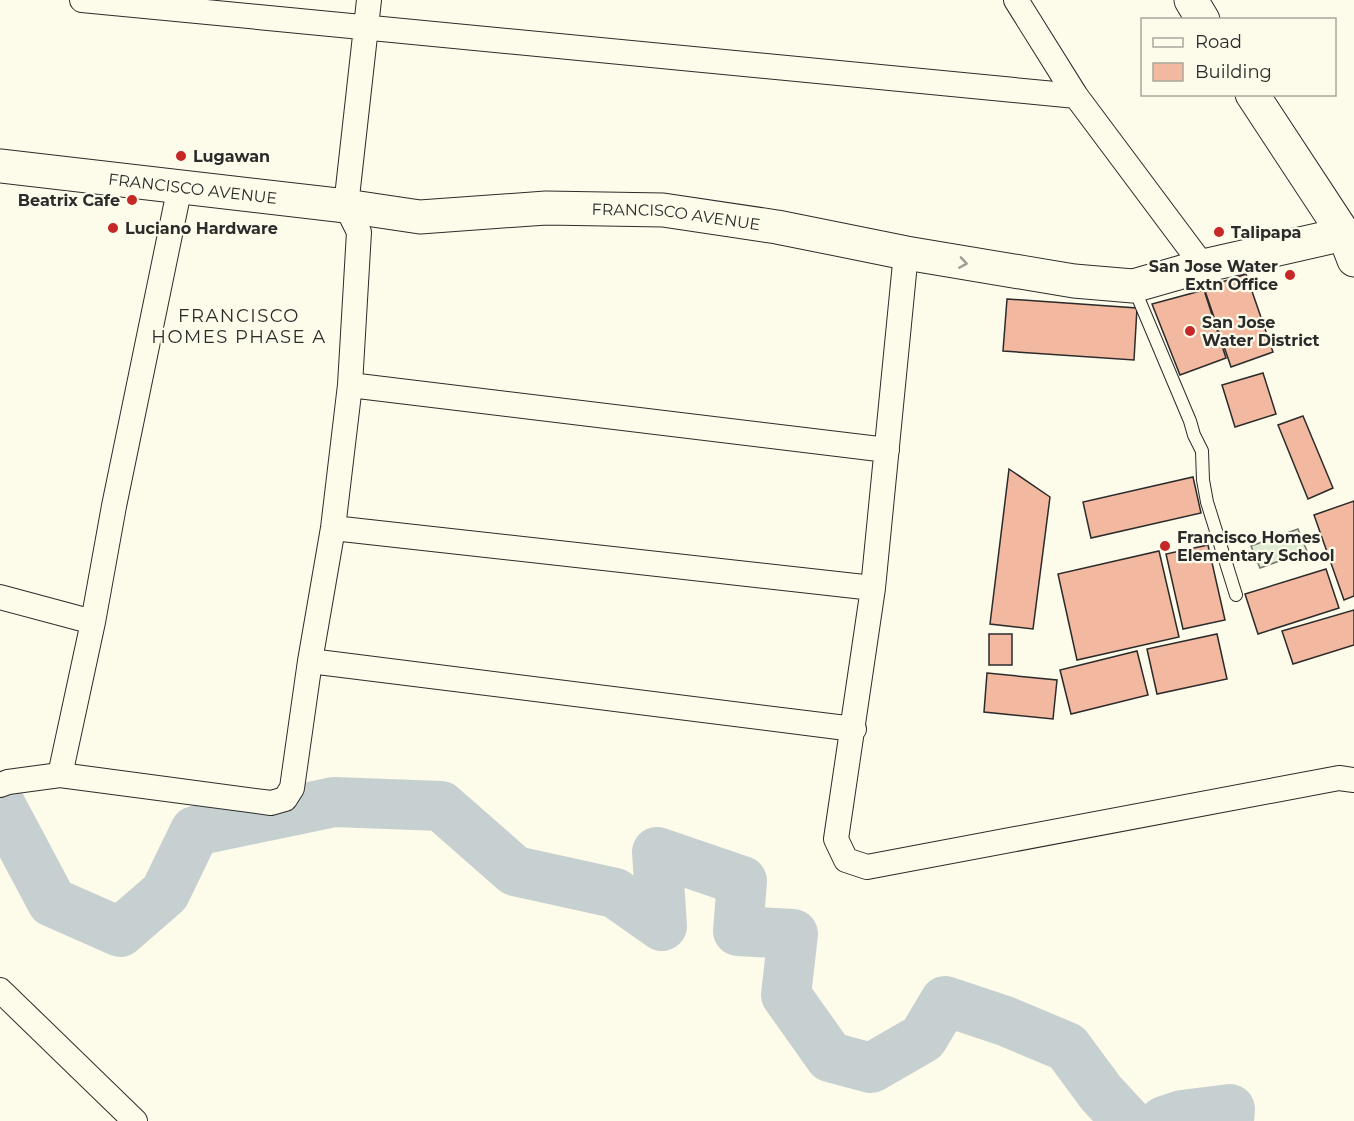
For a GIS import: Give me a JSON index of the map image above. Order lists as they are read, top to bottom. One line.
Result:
{"streets":{"street":["FRANCISCO AVENUE"]},"districts":["FRANCISCO HOMES PHASE A"],"places":["Lugawan","Beatrix Cafe","Luciano Hardware","Talipapa","San Jose Water Extn Office","San Jose Water District","Francisco Homes Elementary School"],"legend":["Road","Building"]}
